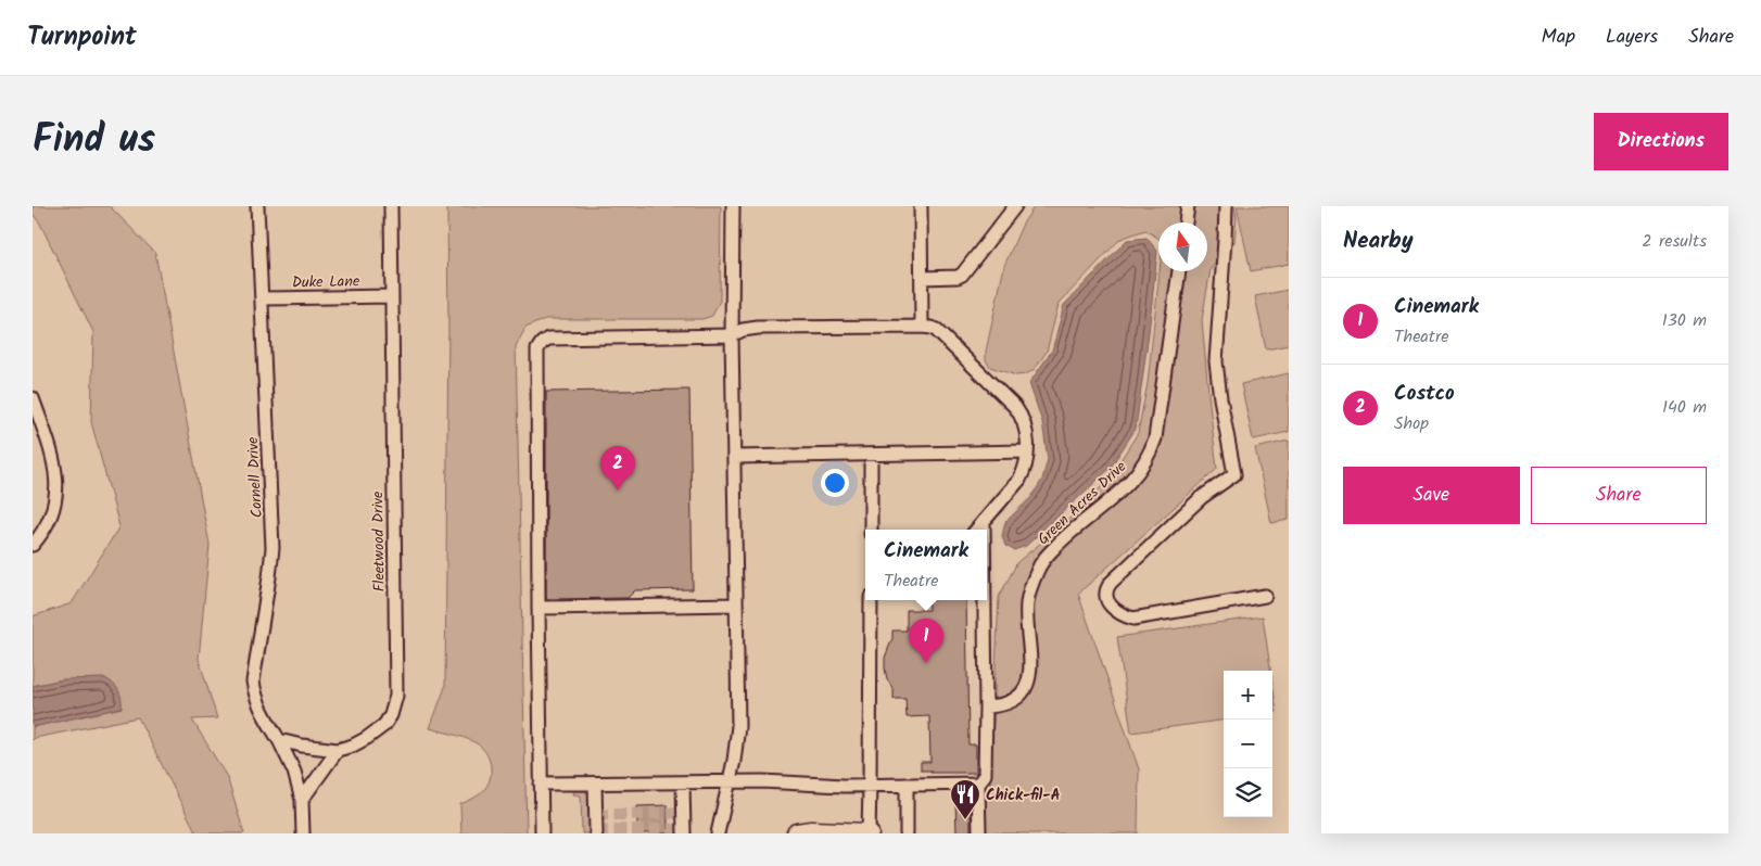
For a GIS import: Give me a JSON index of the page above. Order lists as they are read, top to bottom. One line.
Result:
{"streets":{"street":["Duke Lane","Cornell Drive","Green Acres Drive","Fleetwood Drive"]},"crossings":[["Duke Lane","Cornell Drive"],["Duke Lane","Fleetwood Drive"],["Cornell Drive","Fleetwood Drive"]],"places":{"restaurant":["Chick-fil-A"]},"north":"top","page":{"header":"Turnpoint","nav":["Map","Layers","Share"],"title":"Find us","buttons":["Directions",["Save","Share"]],"heading":["Nearby","2 results"],"list":[{"mark":"1","name":"Cinemark","note":"Theatre","value":"130 m"},{"mark":"2","name":"Costco","note":"Shop","value":"140 m"}],"pins":["2","1"],"popup":["Cinemark","Theatre"],"map_buttons":["+","−"]}}
